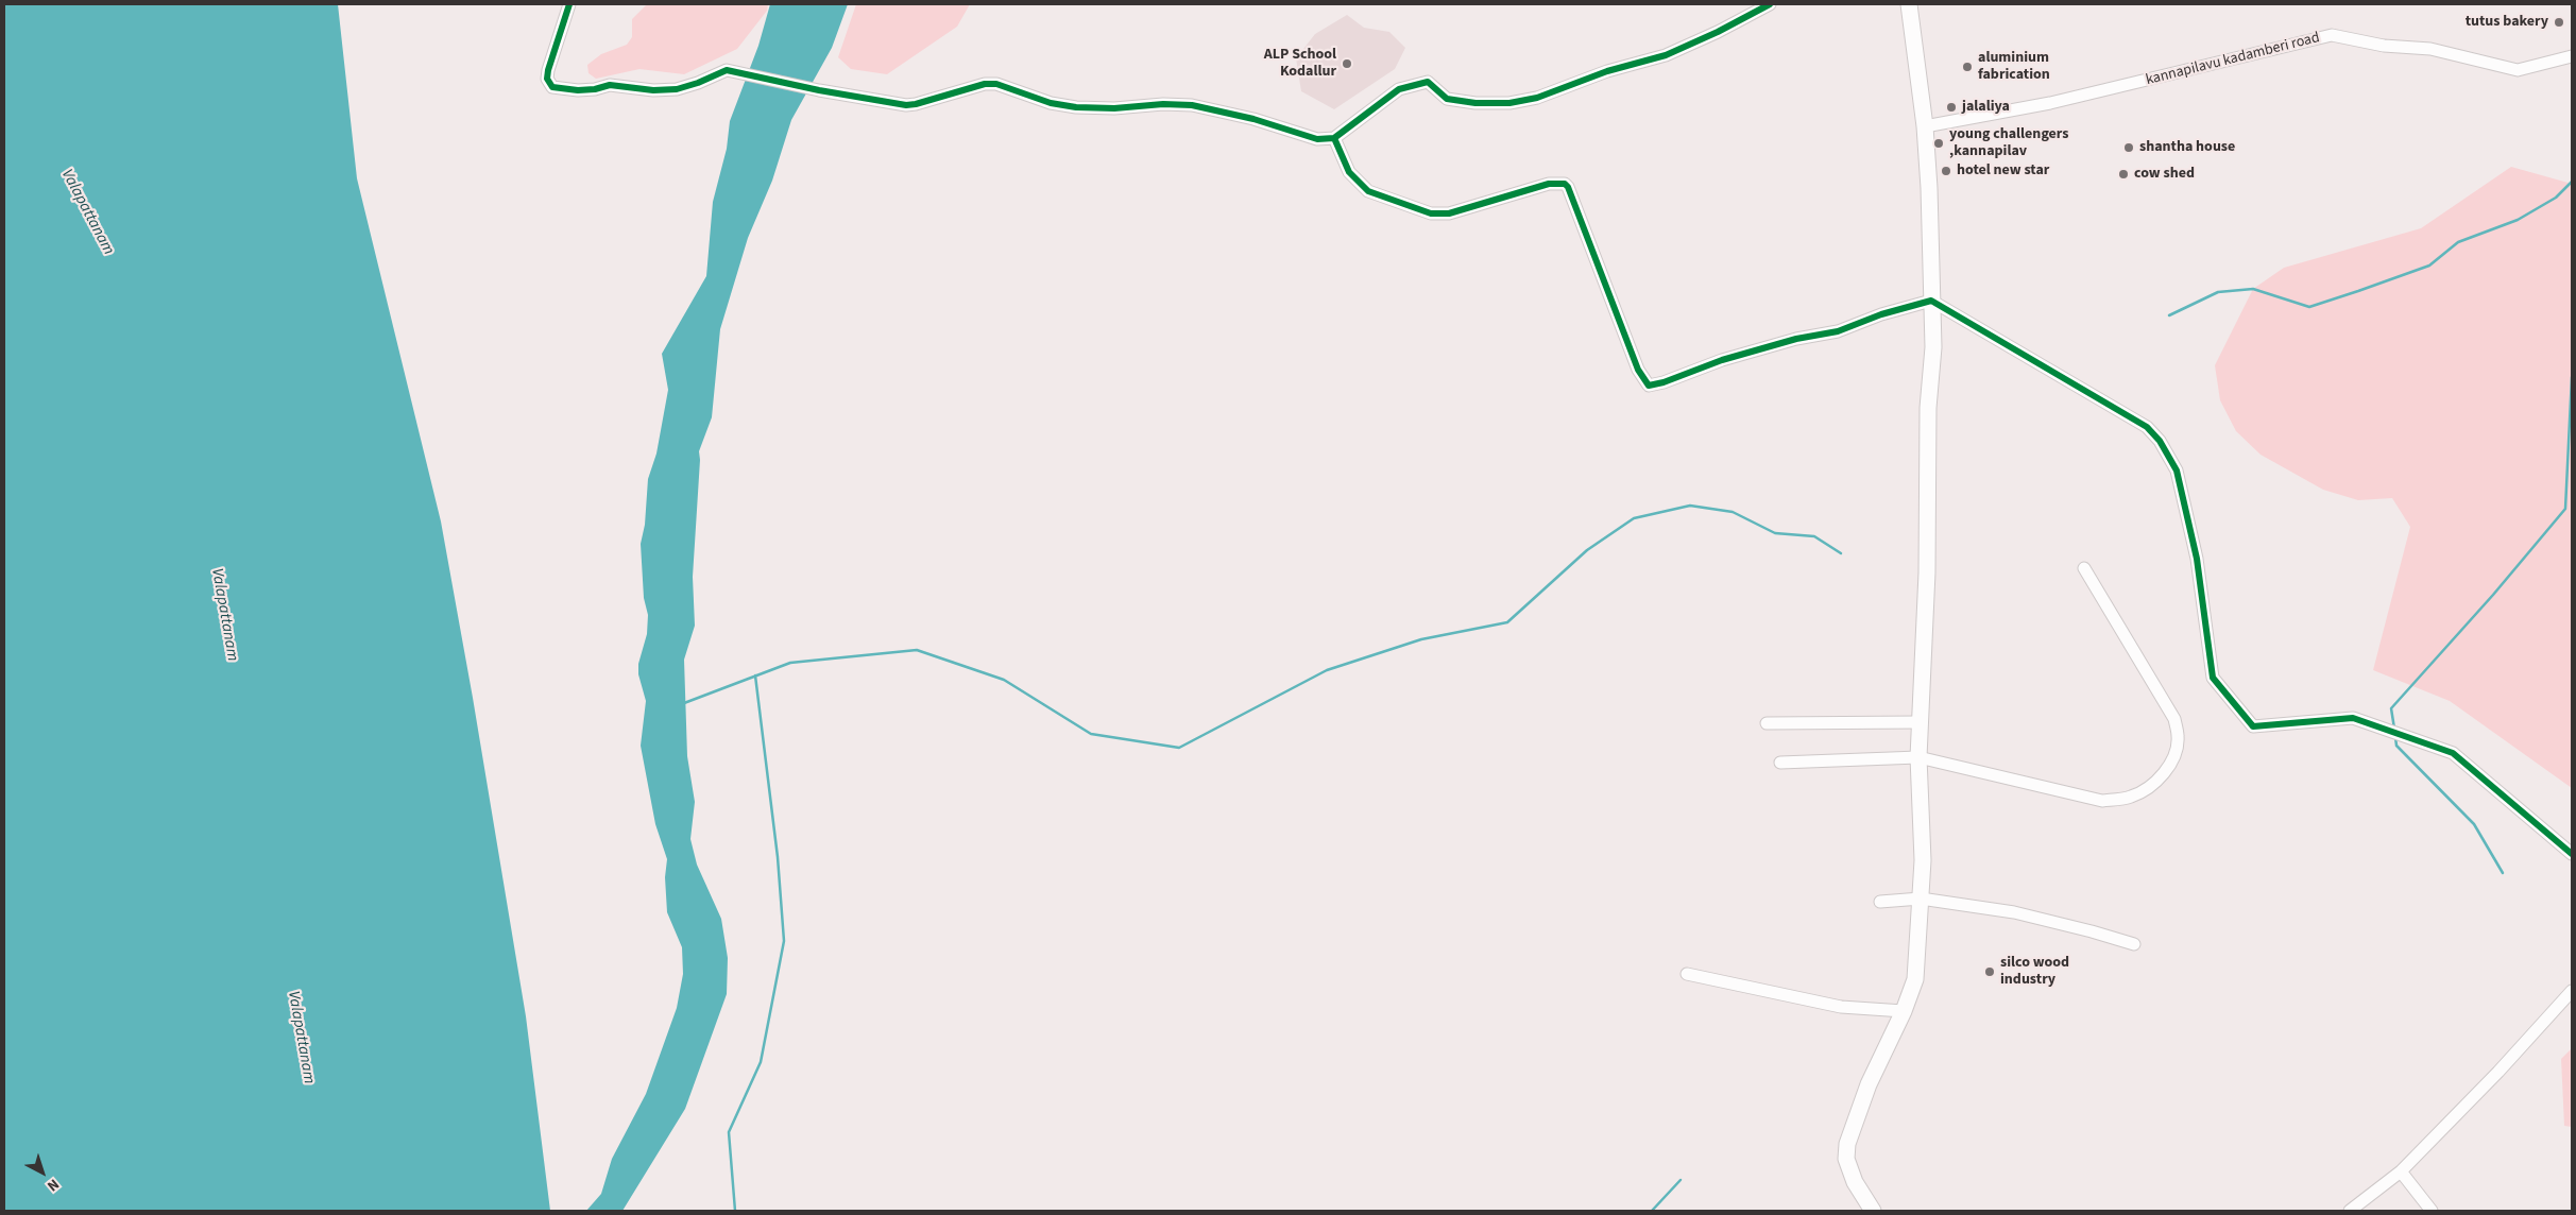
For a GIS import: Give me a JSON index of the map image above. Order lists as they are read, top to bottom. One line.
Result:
{"streets":{"street":["kannapilavu kadamberi road"]},"water":["Valapattanam"],"places":["tutus bakery","ALP School Kodallur","aluminium fabrication","jalaliya","young challengers ,kannapilav","shantha house","hotel new star","cow shed","silco wood industry"],"north":"bottom right"}
